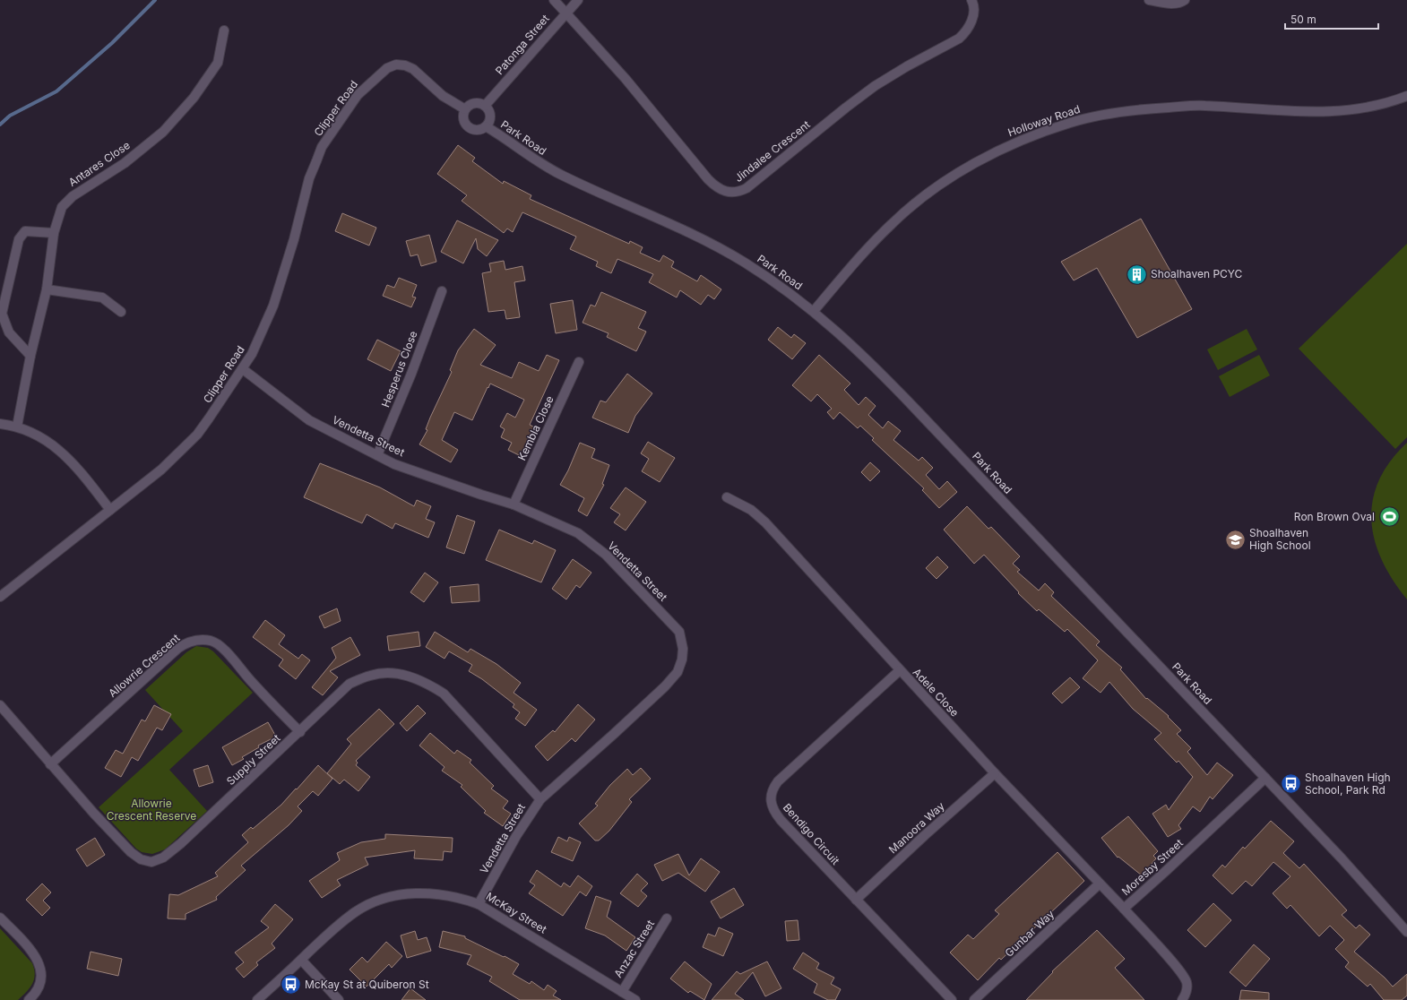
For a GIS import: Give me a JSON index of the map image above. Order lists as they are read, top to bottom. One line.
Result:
{"streets":{"street":["Patonga Street","Clipper Road","Holloway Road","Park Road","Jindalee Crescent","Antares Close","Hesperus Close","Kembla Close","Vendetta Street","Allowrie Crescent","Adele Close","Supply Street","Manoora Way","Bendigo Circuit","Moresby Street","McKay Street","Gunbar Way","Anzac Street"]},"crossings":[["Patonga Street","Clipper Road"],["Patonga Street","Park Road"],["Patonga Street","Jindalee Crescent"],["Clipper Road","Park Road"],["Clipper Road","Vendetta Street"],["Holloway Road","Park Road"],["Park Road","Moresby Street"],["Hesperus Close","Vendetta Street"],["Kembla Close","Vendetta Street"],["Vendetta Street","Supply Street"],["Vendetta Street","McKay Street"],["Allowrie Crescent","Supply Street"],["Adele Close","Manoora Way"],["Adele Close","Bendigo Circuit"],["Adele Close","Moresby Street"],["Adele Close","Gunbar Way"],["Manoora Way","Bendigo Circuit"],["McKay Street","Anzac Street"]],"parks":["Allowrie Crescent Reserve"],"places":{"building":["Shoalhaven PCYC"],"sports":["Ron Brown Oval"],"school or university":["Shoalhaven High School"],"bus stop":["Shoalhaven High School, Park Rd","McKay St at Quiberon St"]},"scale_bar":"50 m"}
